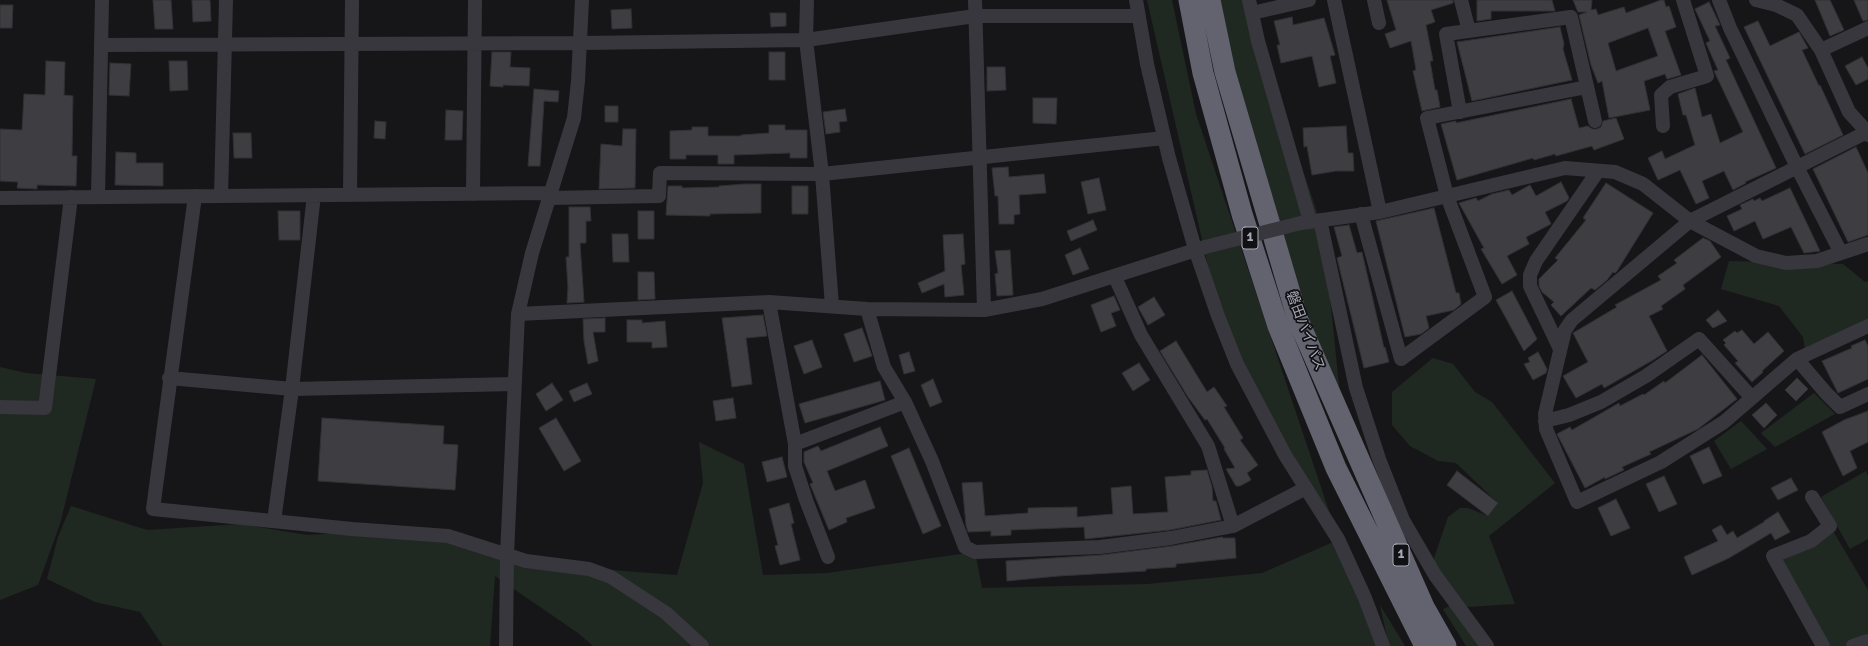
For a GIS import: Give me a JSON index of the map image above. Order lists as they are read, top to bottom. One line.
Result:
{"streets":{"highway":["1","磐田バイパス"]}}
